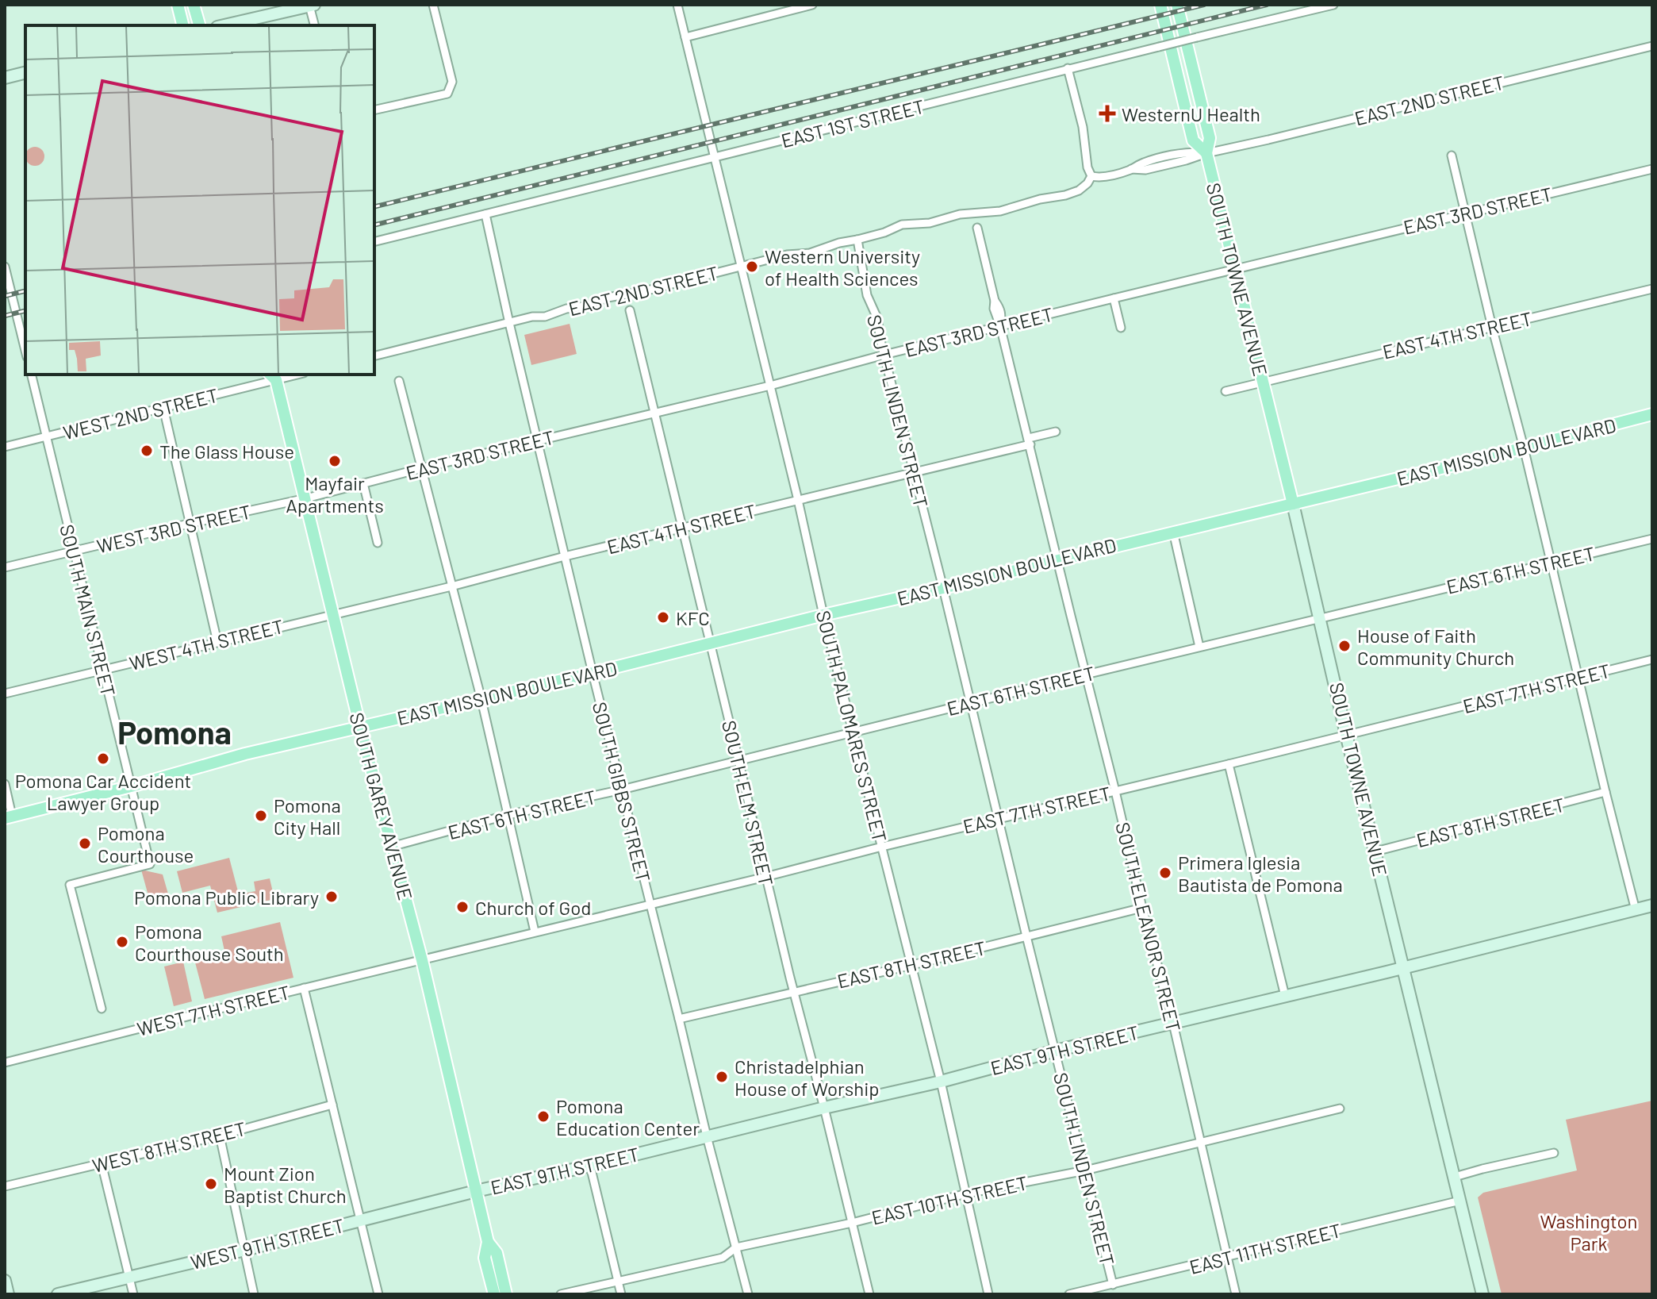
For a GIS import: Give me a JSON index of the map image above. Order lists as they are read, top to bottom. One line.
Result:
{"streets":{"main road":["SOUTH TOWNE AVENUE","EAST MISSION BOULEVARD","SOUTH GAREY AVENUE"],"street":["EAST 2ND STREET","EAST 1ST STREET","EAST 3RD STREET","EAST 4TH STREET","SOUTH LINDEN STREET","WEST 2ND STREET","WEST 3RD STREET","EAST 6TH STREET","SOUTH MAIN STREET","WEST 4TH STREET","EAST 7TH STREET","SOUTH PALOMARES STREET","SOUTH GIBBS STREET","SOUTH ELM STREET","EAST 8TH STREET","SOUTH ELEANOR STREET","WEST 7TH STREET","EAST 9TH STREET","WEST 8TH STREET","EAST 10TH STREET","WEST 9TH STREET","EAST 11TH STREET"]},"crossings":[["EAST 2ND STREET","SOUTH TOWNE AVENUE"],["EAST 2ND STREET","SOUTH LINDEN STREET"],["EAST 2ND STREET","SOUTH PALOMARES STREET"],["EAST 2ND STREET","SOUTH GIBBS STREET"],["EAST 1ST STREET","SOUTH PALOMARES STREET"],["EAST 1ST STREET","SOUTH GIBBS STREET"],["EAST 3RD STREET","SOUTH TOWNE AVENUE"],["EAST 3RD STREET","SOUTH LINDEN STREET"],["EAST 3RD STREET","WEST 3RD STREET"],["EAST 3RD STREET","SOUTH PALOMARES STREET"],["EAST 3RD STREET","SOUTH GIBBS STREET"],["EAST 3RD STREET","SOUTH ELM STREET"],["EAST 3RD STREET","SOUTH GAREY AVENUE"],["EAST 3RD STREET","SOUTH ELEANOR STREET"],["SOUTH TOWNE AVENUE","EAST 4TH STREET"],["SOUTH TOWNE AVENUE","EAST MISSION BOULEVARD"],["SOUTH TOWNE AVENUE","EAST 6TH STREET"],["SOUTH TOWNE AVENUE","EAST 7TH STREET"],["SOUTH TOWNE AVENUE","EAST 8TH STREET"],["SOUTH TOWNE AVENUE","EAST 9TH STREET"],["SOUTH TOWNE AVENUE","EAST 11TH STREET"],["EAST 4TH STREET","SOUTH LINDEN STREET"],["EAST 4TH STREET","WEST 4TH STREET"],["EAST 4TH STREET","SOUTH PALOMARES STREET"],["EAST 4TH STREET","SOUTH GIBBS STREET"],["EAST 4TH STREET","SOUTH ELM STREET"],["EAST 4TH STREET","SOUTH GAREY AVENUE"],["EAST 4TH STREET","SOUTH ELEANOR STREET"],["SOUTH LINDEN STREET","EAST MISSION BOULEVARD"],["SOUTH LINDEN STREET","EAST 6TH STREET"],["SOUTH LINDEN STREET","EAST 7TH STREET"],["SOUTH LINDEN STREET","EAST 8TH STREET"],["SOUTH LINDEN STREET","EAST 9TH STREET"],["SOUTH LINDEN STREET","EAST 10TH STREET"],["SOUTH LINDEN STREET","EAST 11TH STREET"],["WEST 2ND STREET","SOUTH MAIN STREET"],["WEST 2ND STREET","SOUTH GAREY AVENUE"],["EAST MISSION BOULEVARD","SOUTH MAIN STREET"],["EAST MISSION BOULEVARD","SOUTH PALOMARES STREET"],["EAST MISSION BOULEVARD","SOUTH GIBBS STREET"],["EAST MISSION BOULEVARD","SOUTH ELM STREET"],["EAST MISSION BOULEVARD","SOUTH GAREY AVENUE"],["EAST MISSION BOULEVARD","SOUTH ELEANOR STREET"],["WEST 3RD STREET","SOUTH MAIN STREET"],["WEST 3RD STREET","SOUTH GAREY AVENUE"],["EAST 6TH STREET","SOUTH PALOMARES STREET"],["EAST 6TH STREET","SOUTH GIBBS STREET"],["EAST 6TH STREET","SOUTH ELM STREET"],["EAST 6TH STREET","SOUTH GAREY AVENUE"],["EAST 6TH STREET","SOUTH ELEANOR STREET"],["SOUTH MAIN STREET","WEST 4TH STREET"],["WEST 4TH STREET","SOUTH GAREY AVENUE"],["EAST 7TH STREET","SOUTH PALOMARES STREET"],["EAST 7TH STREET","SOUTH GIBBS STREET"],["EAST 7TH STREET","SOUTH ELM STREET"],["EAST 7TH STREET","SOUTH GAREY AVENUE"],["EAST 7TH STREET","SOUTH ELEANOR STREET"],["EAST 7TH STREET","WEST 7TH STREET"],["SOUTH PALOMARES STREET","EAST 8TH STREET"],["SOUTH PALOMARES STREET","EAST 9TH STREET"],["SOUTH PALOMARES STREET","EAST 10TH STREET"],["SOUTH GIBBS STREET","EAST 8TH STREET"],["SOUTH GIBBS STREET","EAST 9TH STREET"],["SOUTH GIBBS STREET","EAST 10TH STREET"],["SOUTH ELM STREET","EAST 8TH STREET"],["SOUTH ELM STREET","EAST 9TH STREET"],["SOUTH ELM STREET","EAST 10TH STREET"],["SOUTH GAREY AVENUE","WEST 7TH STREET"],["SOUTH GAREY AVENUE","EAST 9TH STREET"],["SOUTH GAREY AVENUE","WEST 9TH STREET"],["EAST 8TH STREET","SOUTH ELEANOR STREET"],["SOUTH ELEANOR STREET","EAST 9TH STREET"],["SOUTH ELEANOR STREET","EAST 10TH STREET"],["SOUTH ELEANOR STREET","EAST 11TH STREET"],["EAST 9TH STREET","WEST 9TH STREET"]],"districts":["Pomona"],"parks":["Washington Park"],"places":{"health":["WesternU Health"],"other":["Western University of Health Sciences","The Glass House","Mayfair Apartments","KFC","House of Faith Community Church","Pomona Car Accident Lawyer Group","Pomona City Hall","Pomona Courthouse","Primera Iglesia Bautista de Pomona","Pomona Public Library","Church of God","Pomona Courthouse South","Christadelphian House of Worship","Pomona Education Center","Mount Zion Baptist Church"]}}
